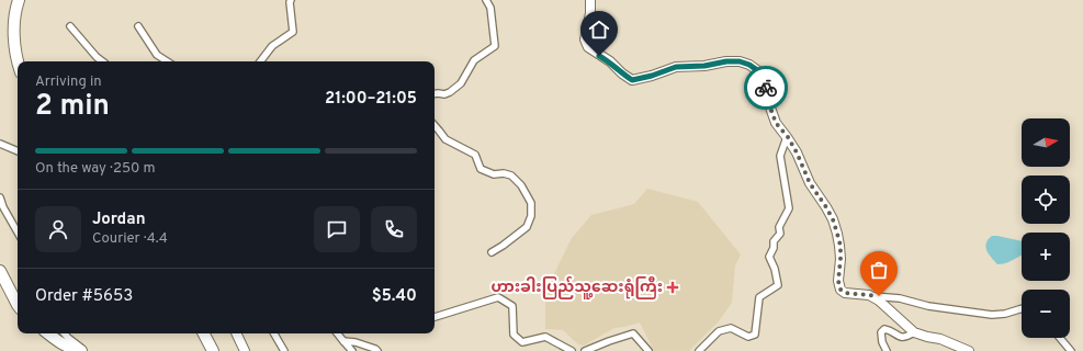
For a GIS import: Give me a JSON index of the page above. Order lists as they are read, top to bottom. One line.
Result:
{"places":{"health":["ဟားခါးပြည်သူ့ဆေးရုံကြီး"]},"north":"right","page":{"heading":["2 min","Arriving in","21:00–21:05"],"panel":["Jordan","Courier · 4.4","Order #5653","$5.40"],"map_buttons":["+","−"],"bar":"On the way · 250 m"}}
